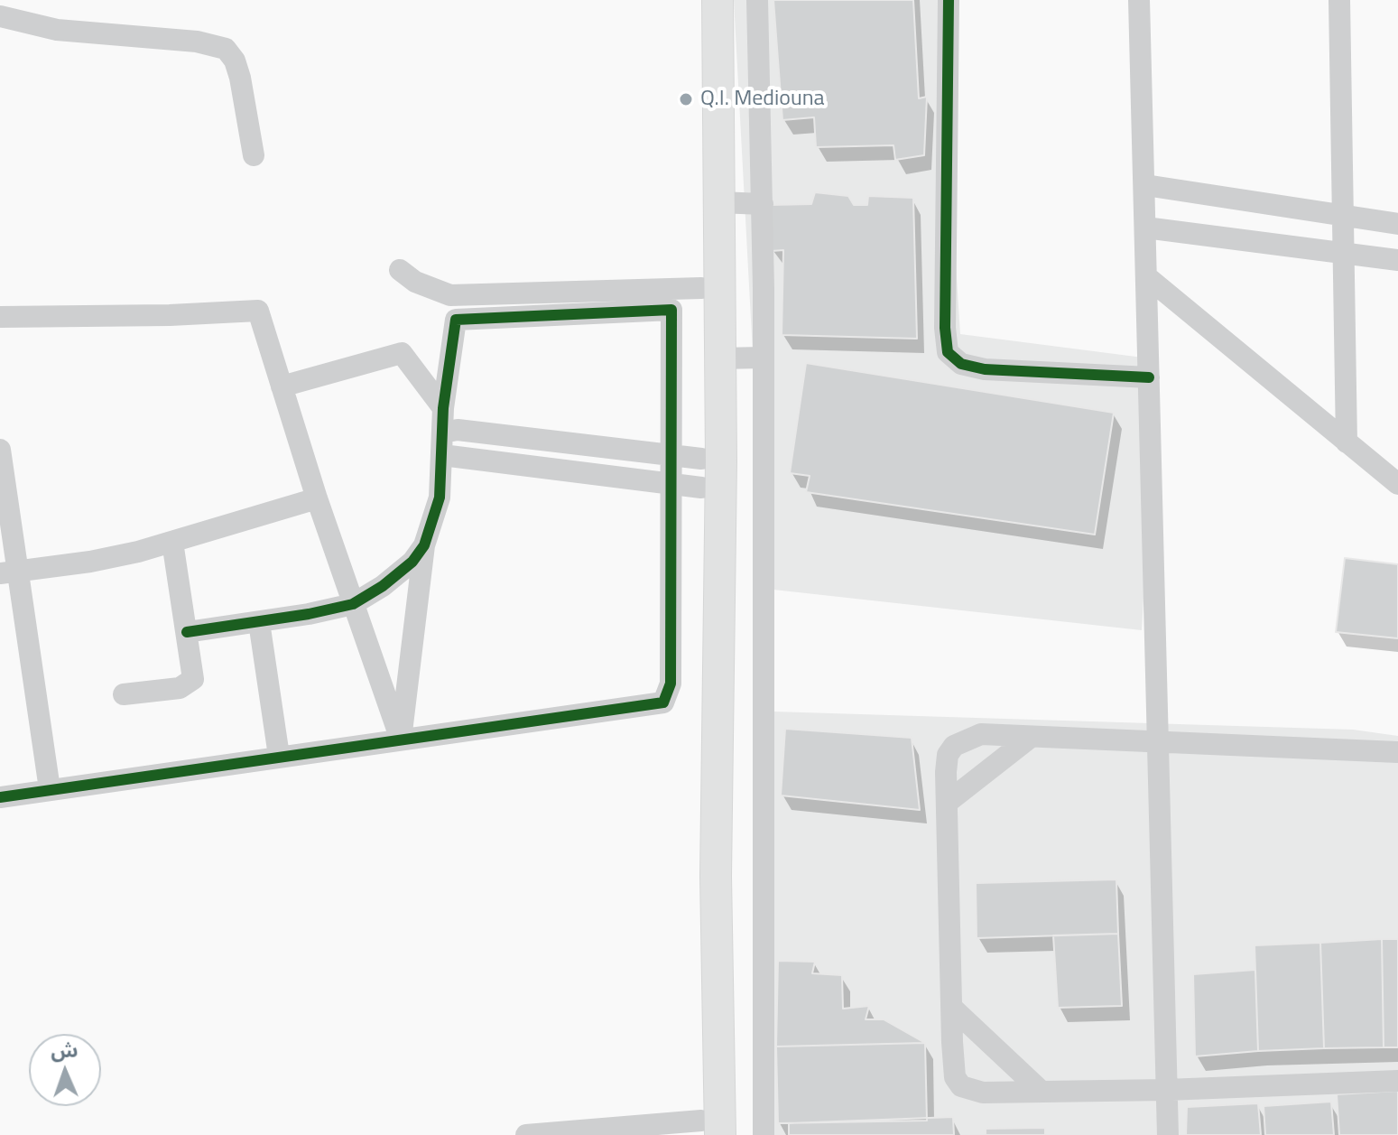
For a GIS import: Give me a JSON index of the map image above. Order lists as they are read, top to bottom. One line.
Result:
{"places":["Q.I. Mediouna"],"north":"top"}
